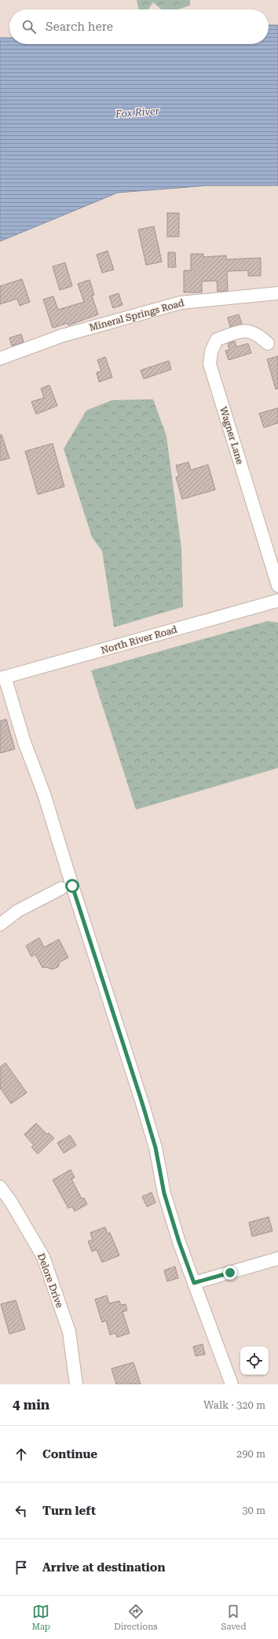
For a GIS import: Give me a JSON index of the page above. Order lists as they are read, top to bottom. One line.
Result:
{"streets":{"street":["Mineral Springs Road","Wagner Lane","North River Road","Delore Drive"]},"water":["Fox River"],"page":{"search":"Search here","heading":["4 min","Walk · 320 m"],"list":[["Continue","290 m"],["Turn left","30 m"],"Arrive at destination"],"nav":["Map","Directions","Saved"]}}
